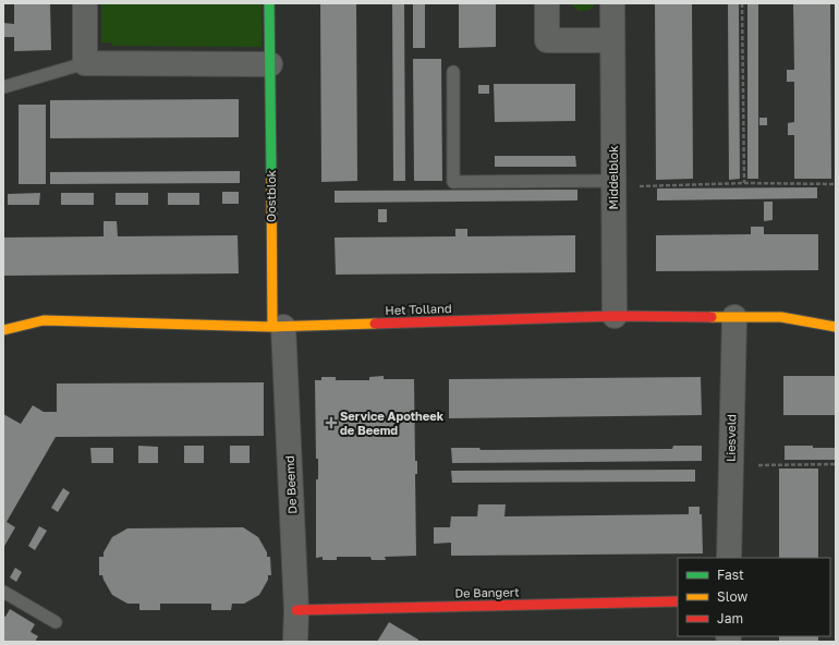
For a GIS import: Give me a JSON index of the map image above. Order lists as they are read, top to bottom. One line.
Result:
{"streets":{"street":["Middelblok","Oostblok","Het Tolland","Liesveld","De Beemd","De Bangert"]},"crossings":[["Middelblok","Het Tolland"],["Oostblok","Het Tolland"],["Oostblok","De Beemd"],["Het Tolland","Liesveld"],["Het Tolland","De Beemd"],["De Beemd","De Bangert"]],"places":{"health":["Service Apotheek de Beemd"]},"legend":["Fast","Slow","Jam"]}
